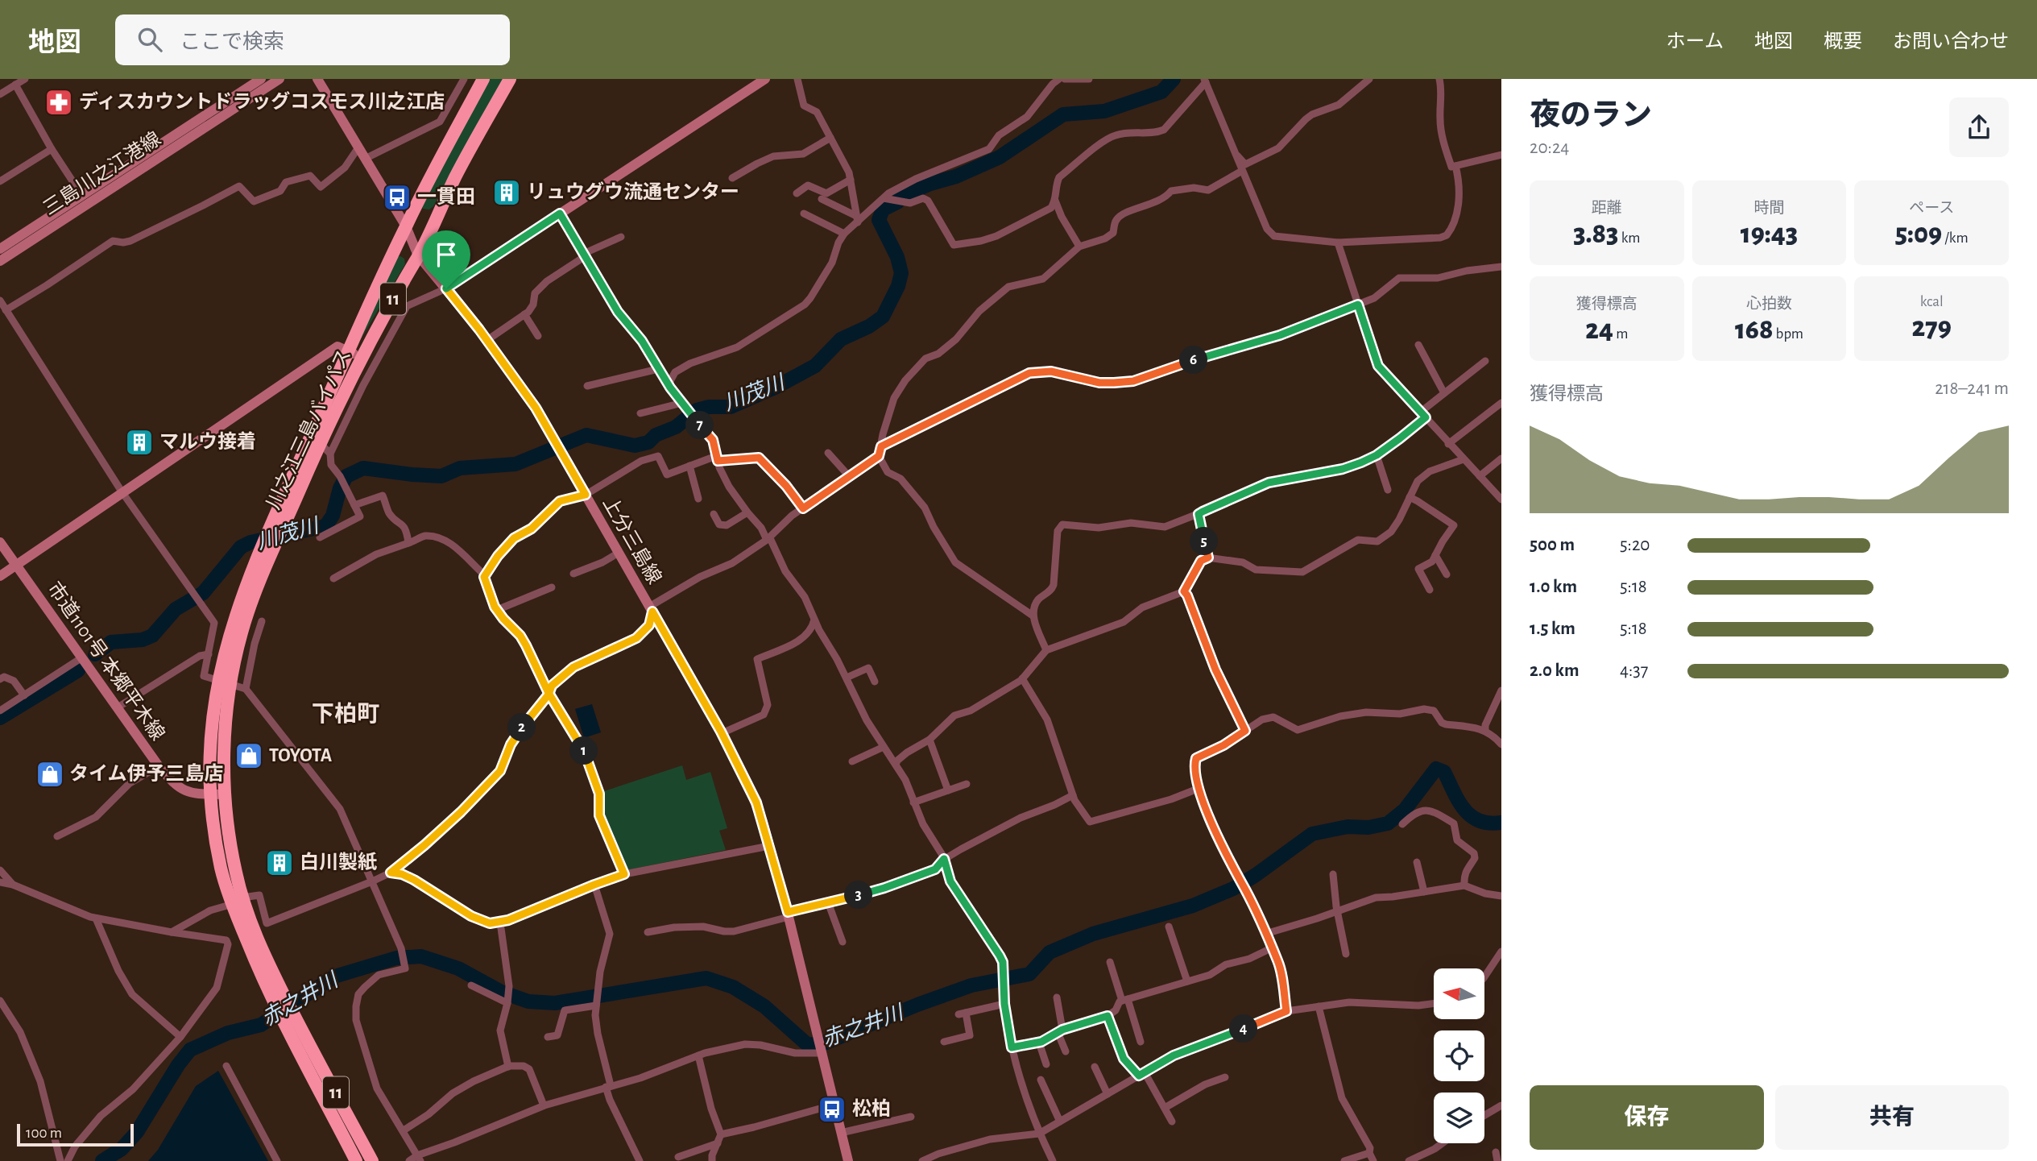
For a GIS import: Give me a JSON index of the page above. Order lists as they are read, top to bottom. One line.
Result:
{"streets":{"highway":["11","川之江三島バイパス"],"main road":["三島川之江港線","上分三島線","市道1101号 本郷平木線"]},"crossings":[["川之江三島バイパス","上分三島線"],["川之江三島バイパス","市道1101号 本郷平木線"]],"districts":["下柏町"],"water":["川茂川","赤之井川"],"places":{"pharmacy":["ディスカウントドラッグコスモス川之江店"],"building":["リュウグウ流通センター","マルウ接着","白川製紙"],"bus stop":["一貫田","松柏"],"shop":["TOYOTA","タイム伊予三島店"]},"scale_bar":"100 m","north":"left","page":{"header":"地図","search":"ここで検索","nav":["ホーム","地図","概要","お問い合わせ"],"heading":["夜のラン","20:24"],"stats":[["距離","3.83 km"],["時間","19:43"],["ペース","5:09 /km"],["獲得標高","24 m"],["心拍数","168 bpm"],["kcal","279"]],"pins":["6","7","5","2","1","3","4"],"chart":["獲得標高","218–241 m"],"list":[{"name":"500 m","note":"5:20"},{"name":"1.0 km","note":"5:18"},{"name":"1.5 km","note":"5:18"},{"name":"2.0 km","note":"4:37"}],"buttons":["保存","共有"],"scale":"100 m"}}
